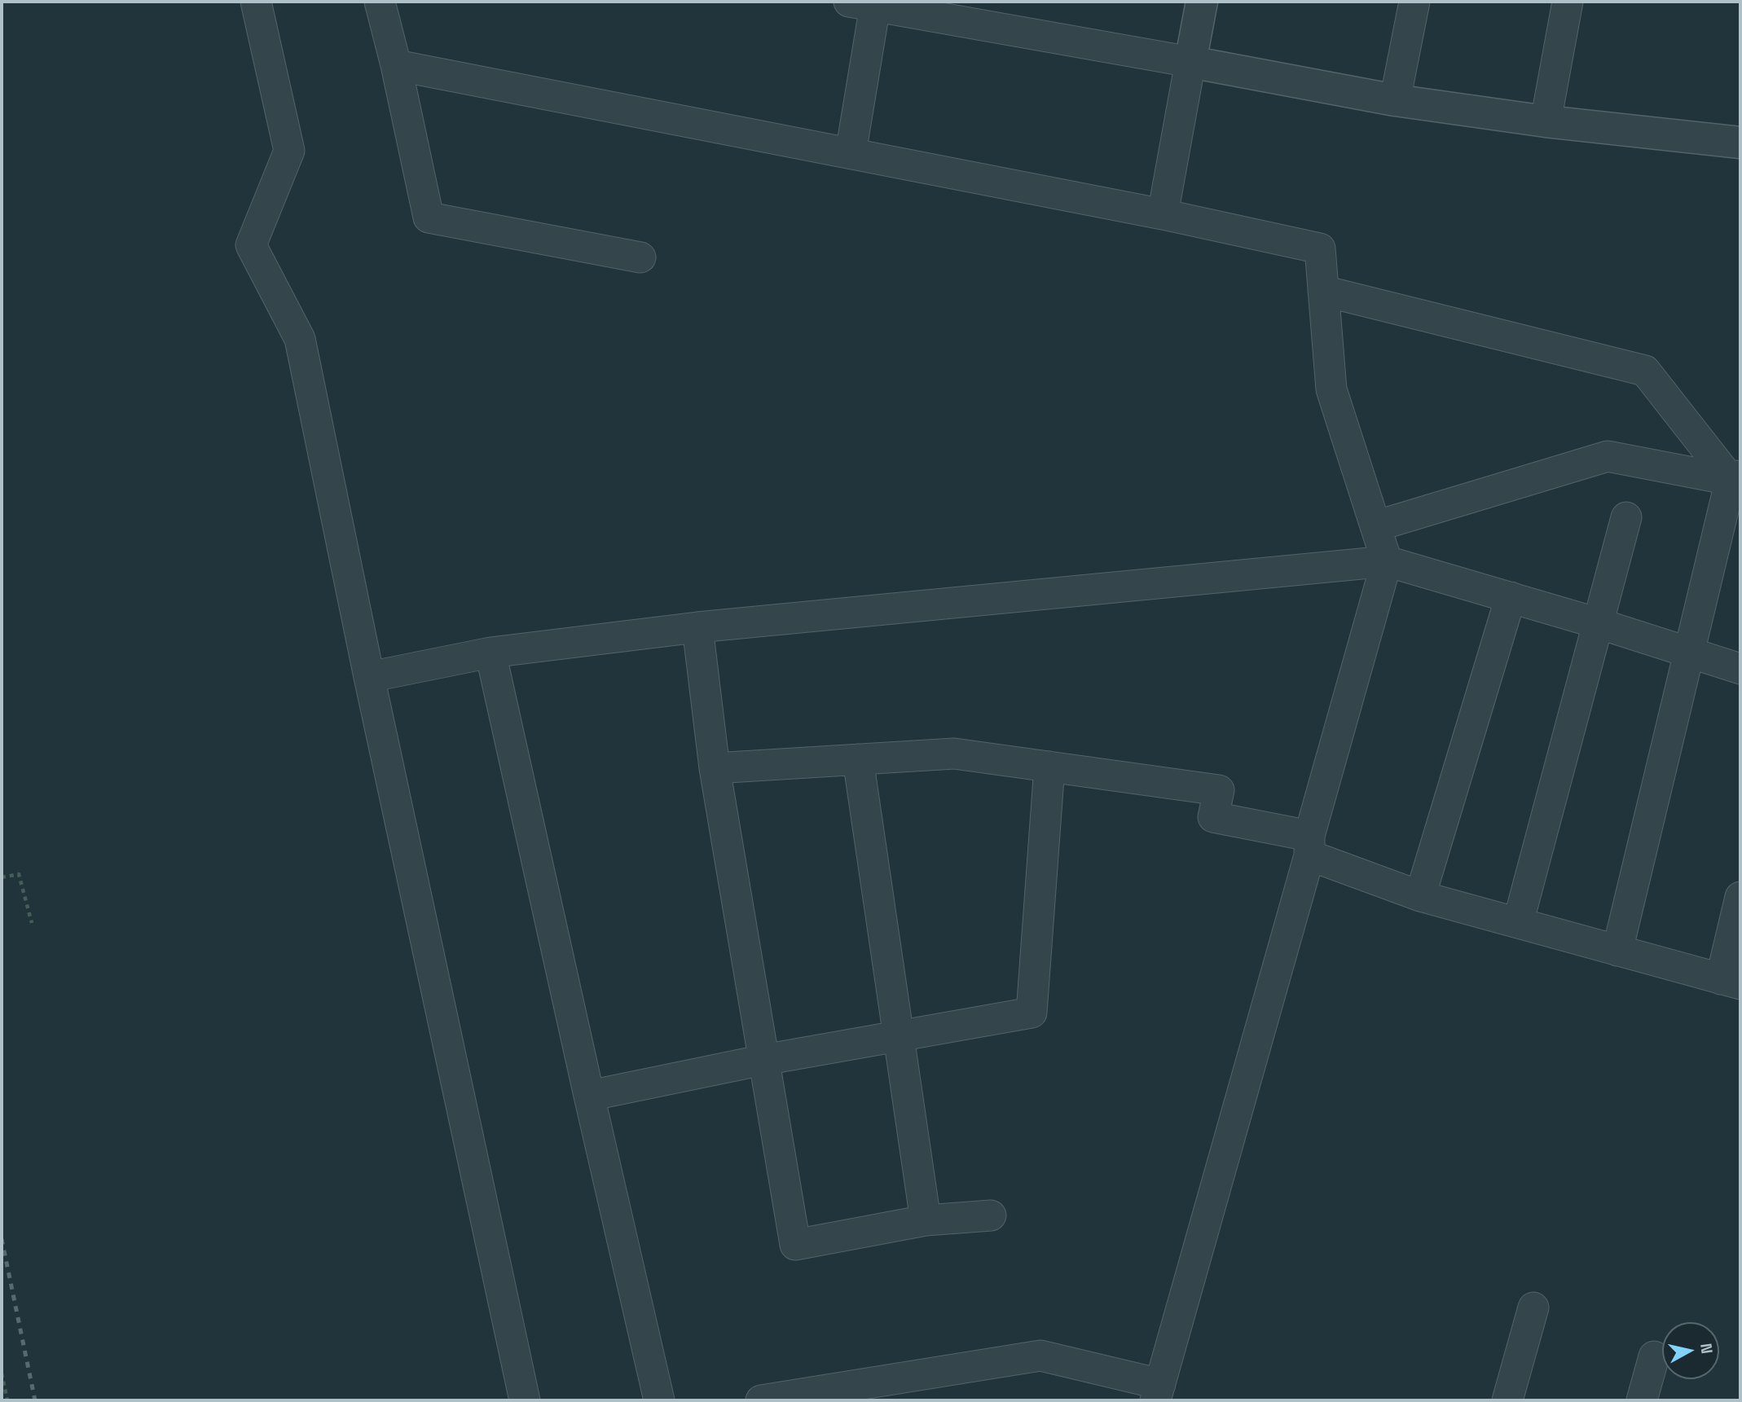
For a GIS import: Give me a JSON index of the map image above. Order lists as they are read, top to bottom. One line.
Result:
{"north":"right"}
